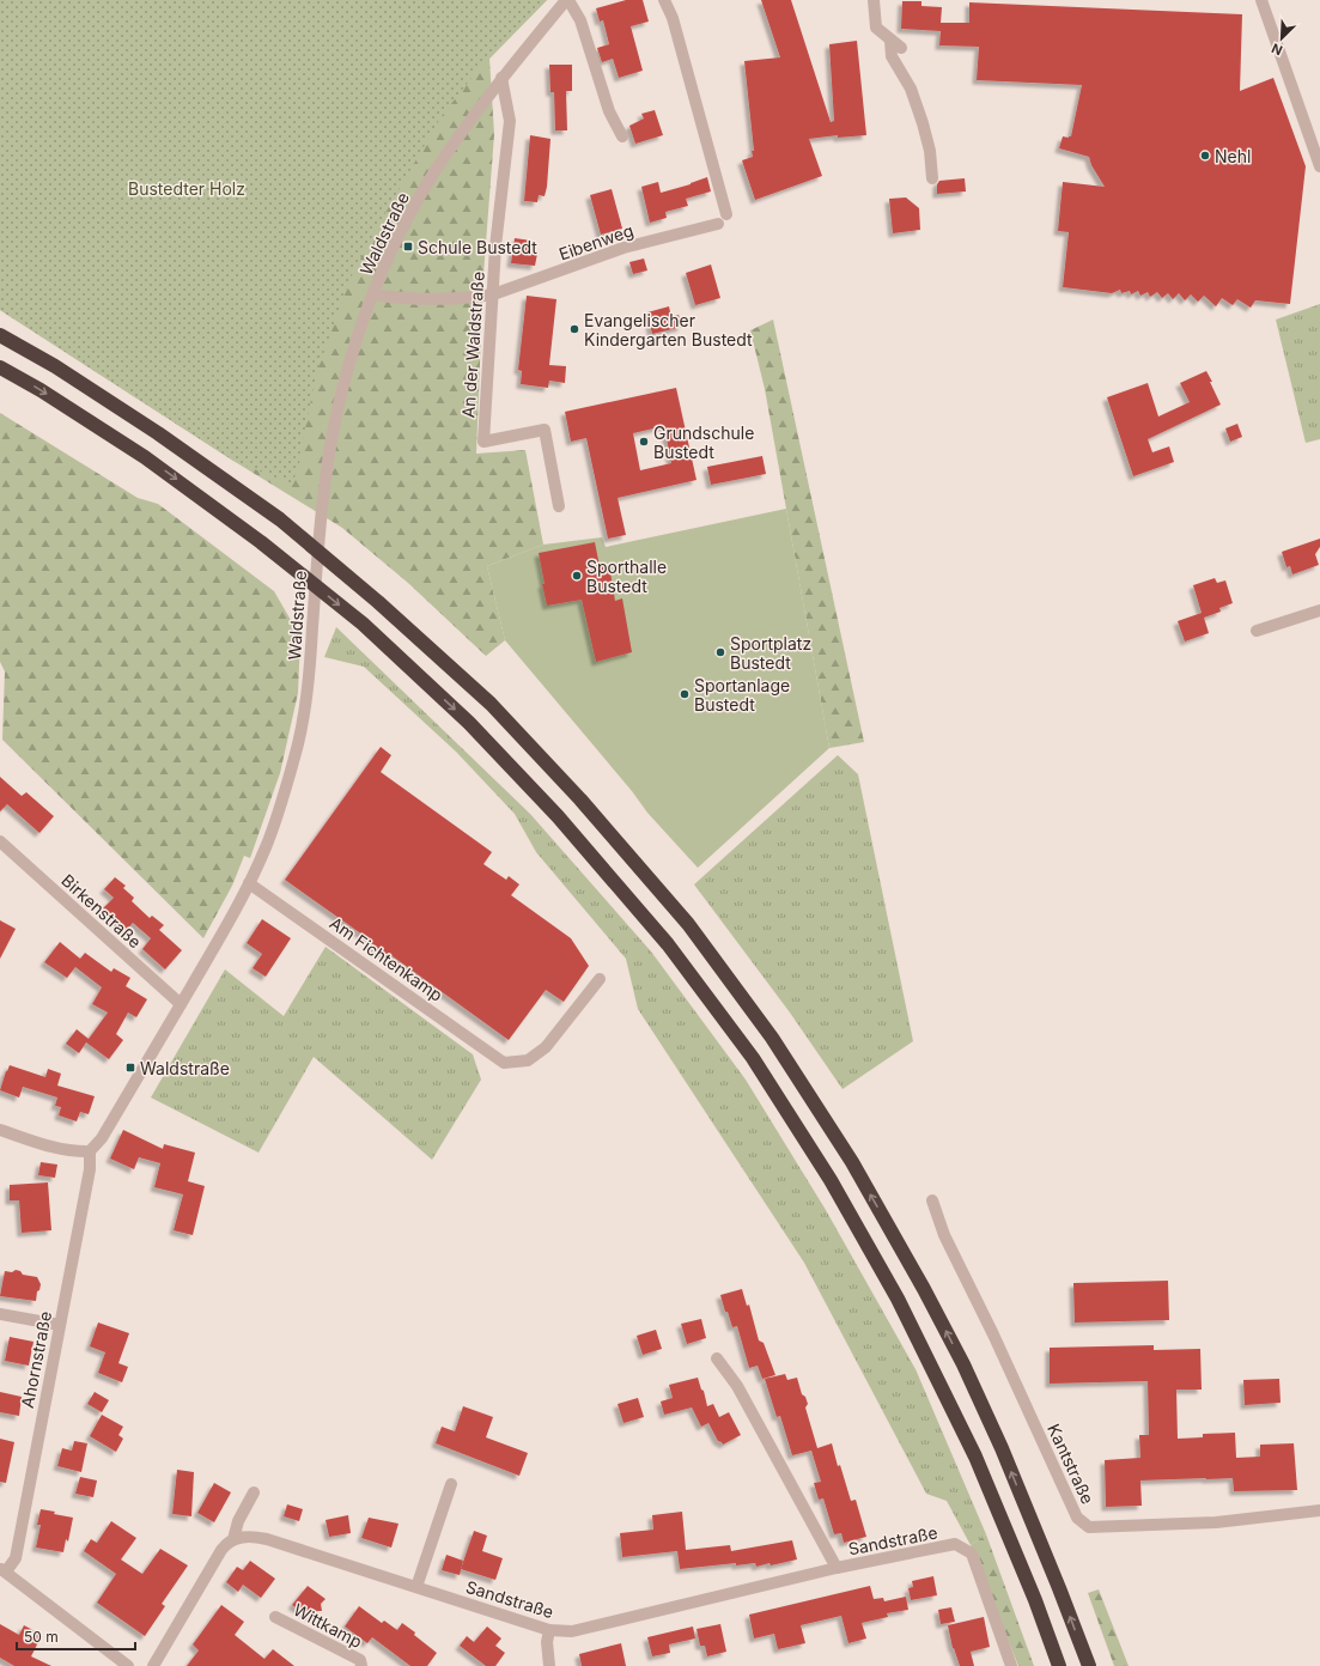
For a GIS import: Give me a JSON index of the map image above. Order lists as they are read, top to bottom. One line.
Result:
{"streets":{"street":["Waldstraße","Eibenweg","An der Waldstraße","Birkenstraße","Am Fichtenkamp","Ahornstraße","Kantstraße","Sandstraße","Wittkamp"]},"crossings":[["Waldstraße","Eibenweg"],["Waldstraße","An der Waldstraße"],["Waldstraße","Birkenstraße"],["Waldstraße","Am Fichtenkamp"],["Waldstraße","Ahornstraße"],["Eibenweg","An der Waldstraße"]],"parks":["Bustedter Holz"],"places":{"other":["Nehl","Evangelischer Kindergarten Bustedt","Grundschule Bustedt","Sporthalle Bustedt","Sportplatz Bustedt","Sportanlage Bustedt"],"transit":["Schule Bustedt","Waldstraße"]},"scale_bar":"50 m","north":"bottom left"}
